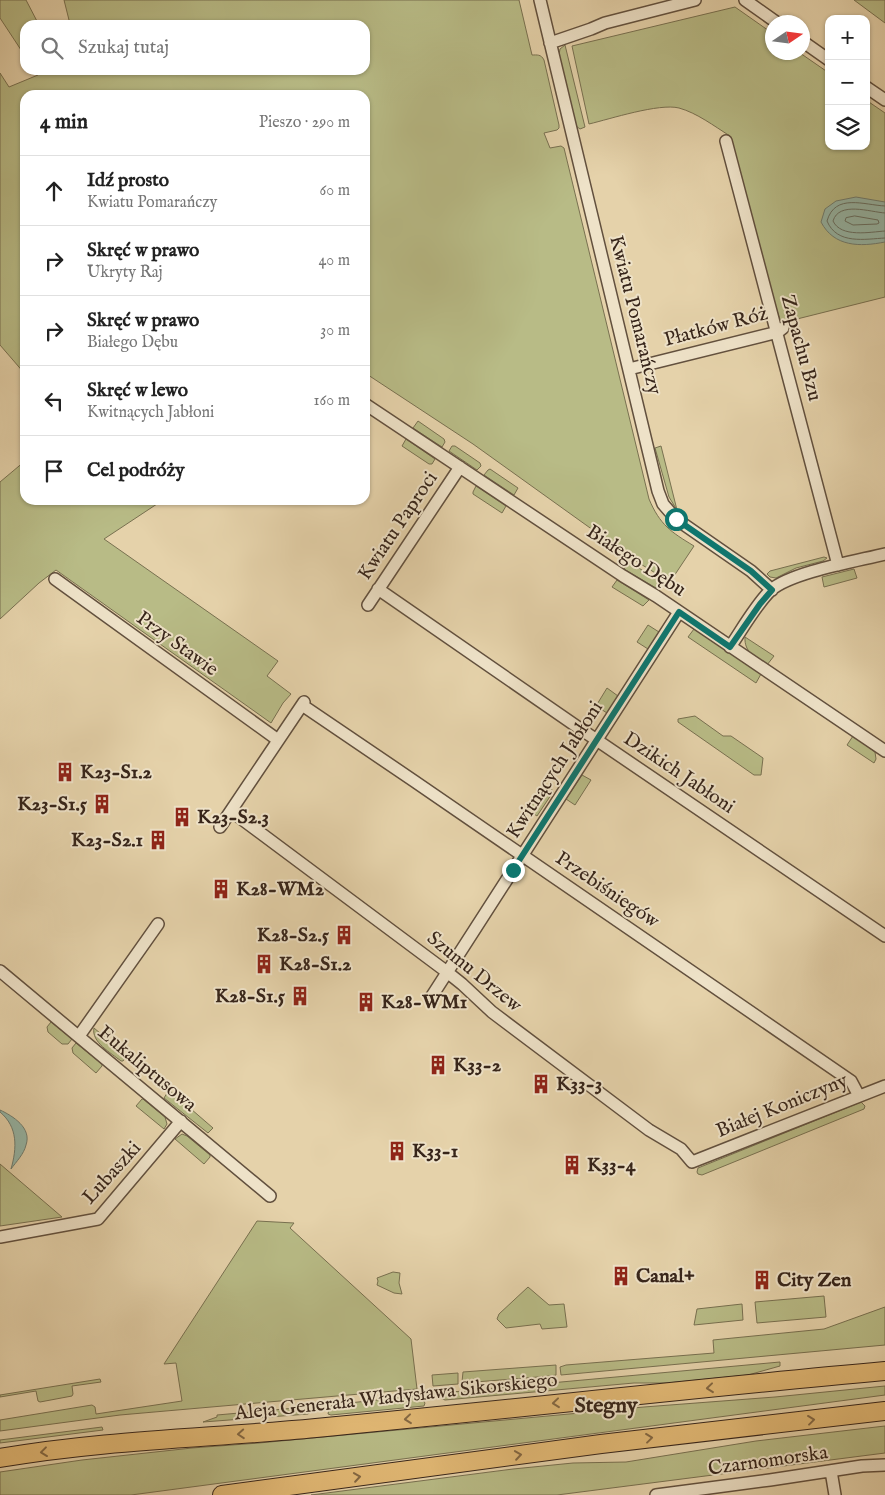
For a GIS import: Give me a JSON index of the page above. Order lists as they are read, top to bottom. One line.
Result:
{"streets":{"main road":["Aleja Generała Władysława Sikorskiego"],"street":["Kwiatu Pomarańczy","Płatków Róż","Zapachu Bzu","Kwiatu Paproci","Białego Dębu","Przy Stawie","Kwitnących Jabłoni","Dzikich Jabłoni","Przebiśniegów","Szumu Drzew","Eukaliptusowa","Białej Koniczyny","Lubaszki","Czarnomorska"]},"crossings":[["Kwiatu Pomarańczy","Płatków Róż"],["Płatków Róż","Zapachu Bzu"],["Kwiatu Paproci","Białego Dębu"],["Kwiatu Paproci","Dzikich Jabłoni"],["Białego Dębu","Kwitnących Jabłoni"],["Przy Stawie","Przebiśniegów"],["Kwitnących Jabłoni","Dzikich Jabłoni"],["Kwitnących Jabłoni","Przebiśniegów"],["Kwitnących Jabłoni","Szumu Drzew"],["Przebiśniegów","Białej Koniczyny"],["Szumu Drzew","Białej Koniczyny"],["Eukaliptusowa","Lubaszki"]],"districts":["Stegny"],"places":{"building":["K23-S1.2","K23-S1.5","K23-S2.3","K23-S2.1","K28-WM2","K28-S2.5","K28-S1.2","K28-S1.5","K28-WM1","K33-2","K33-3","K33-1","K33-4","Canal+","City Zen"]},"north":"right","page":{"map_buttons":["+","−"],"search":"Szukaj tutaj","heading":["4 min","Pieszo · 290 m"],"list":[["Idź prosto","Kwiatu Pomarańczy","60 m"],["Skręć w prawo","Ukryty Raj","40 m"],["Skręć w prawo","Białego Dębu","30 m"],["Skręć w lewo","Kwitnących Jabłoni","160 m"],"Cel podróży"]}}
